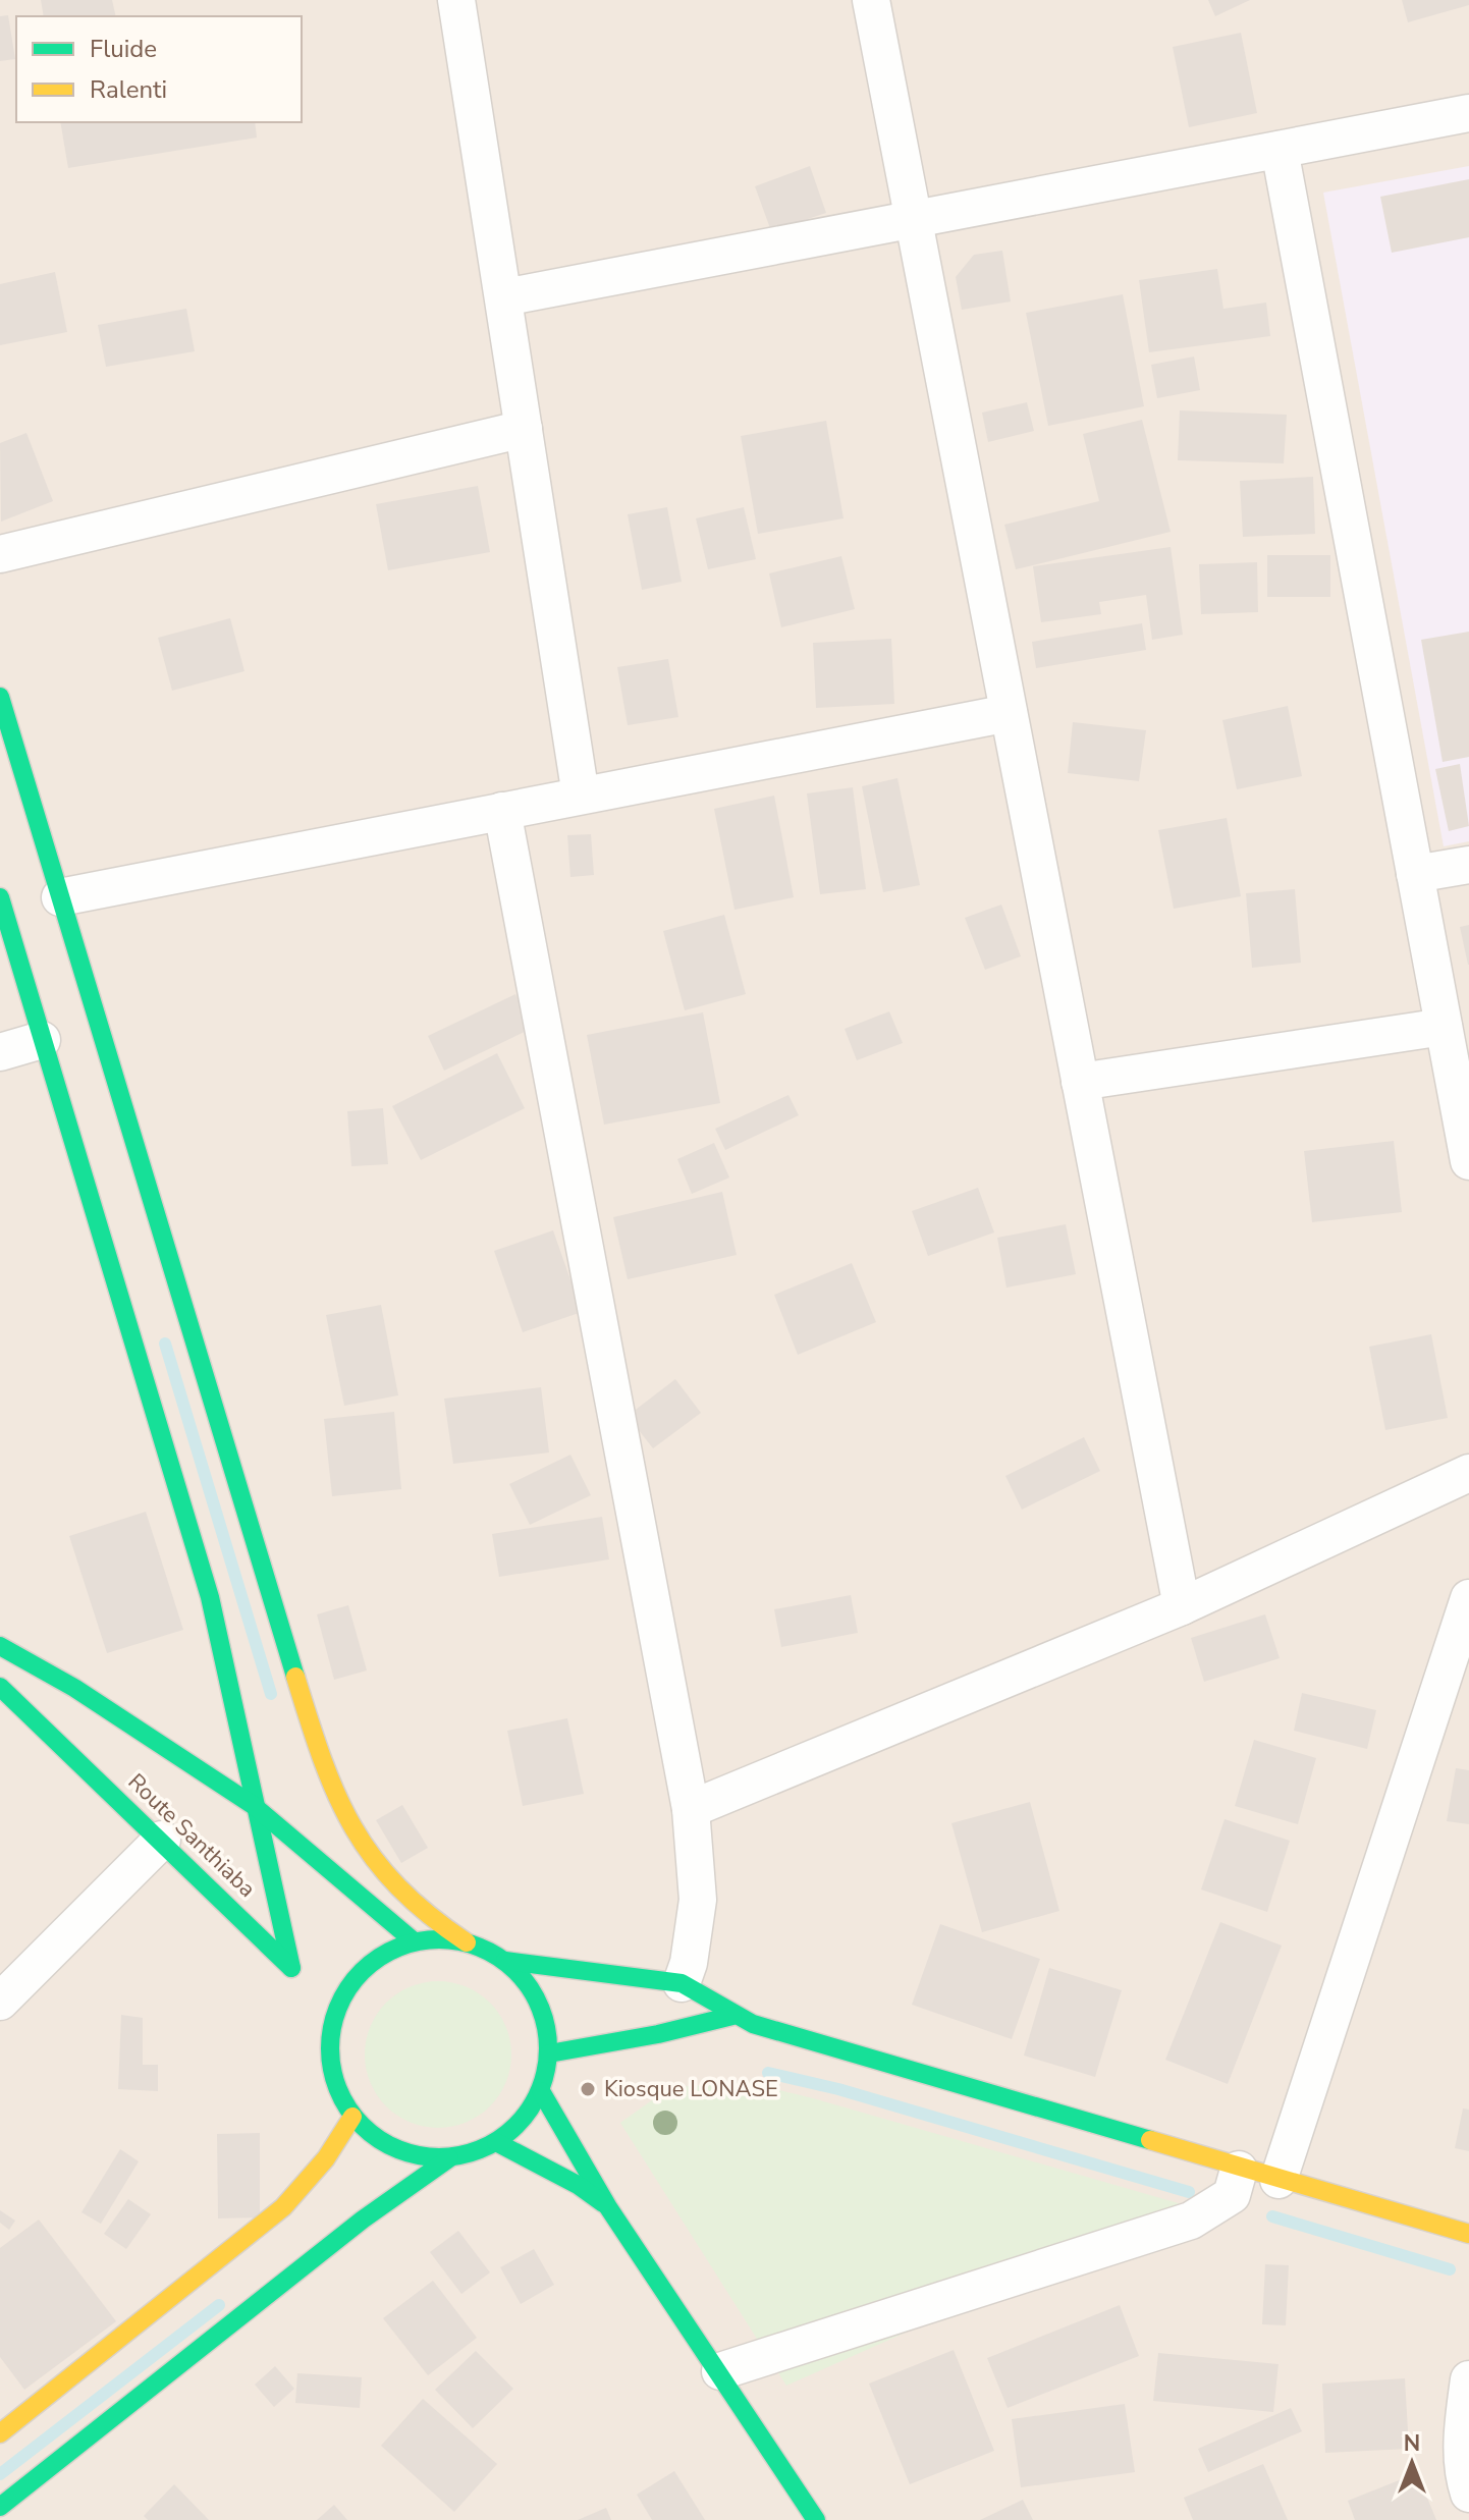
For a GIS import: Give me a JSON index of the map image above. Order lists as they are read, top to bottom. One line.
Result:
{"streets":{"street":["Route Santhiaba"]},"places":["Kiosque LONASE"],"legend":["Fluide","Ralenti"],"north":"top"}
